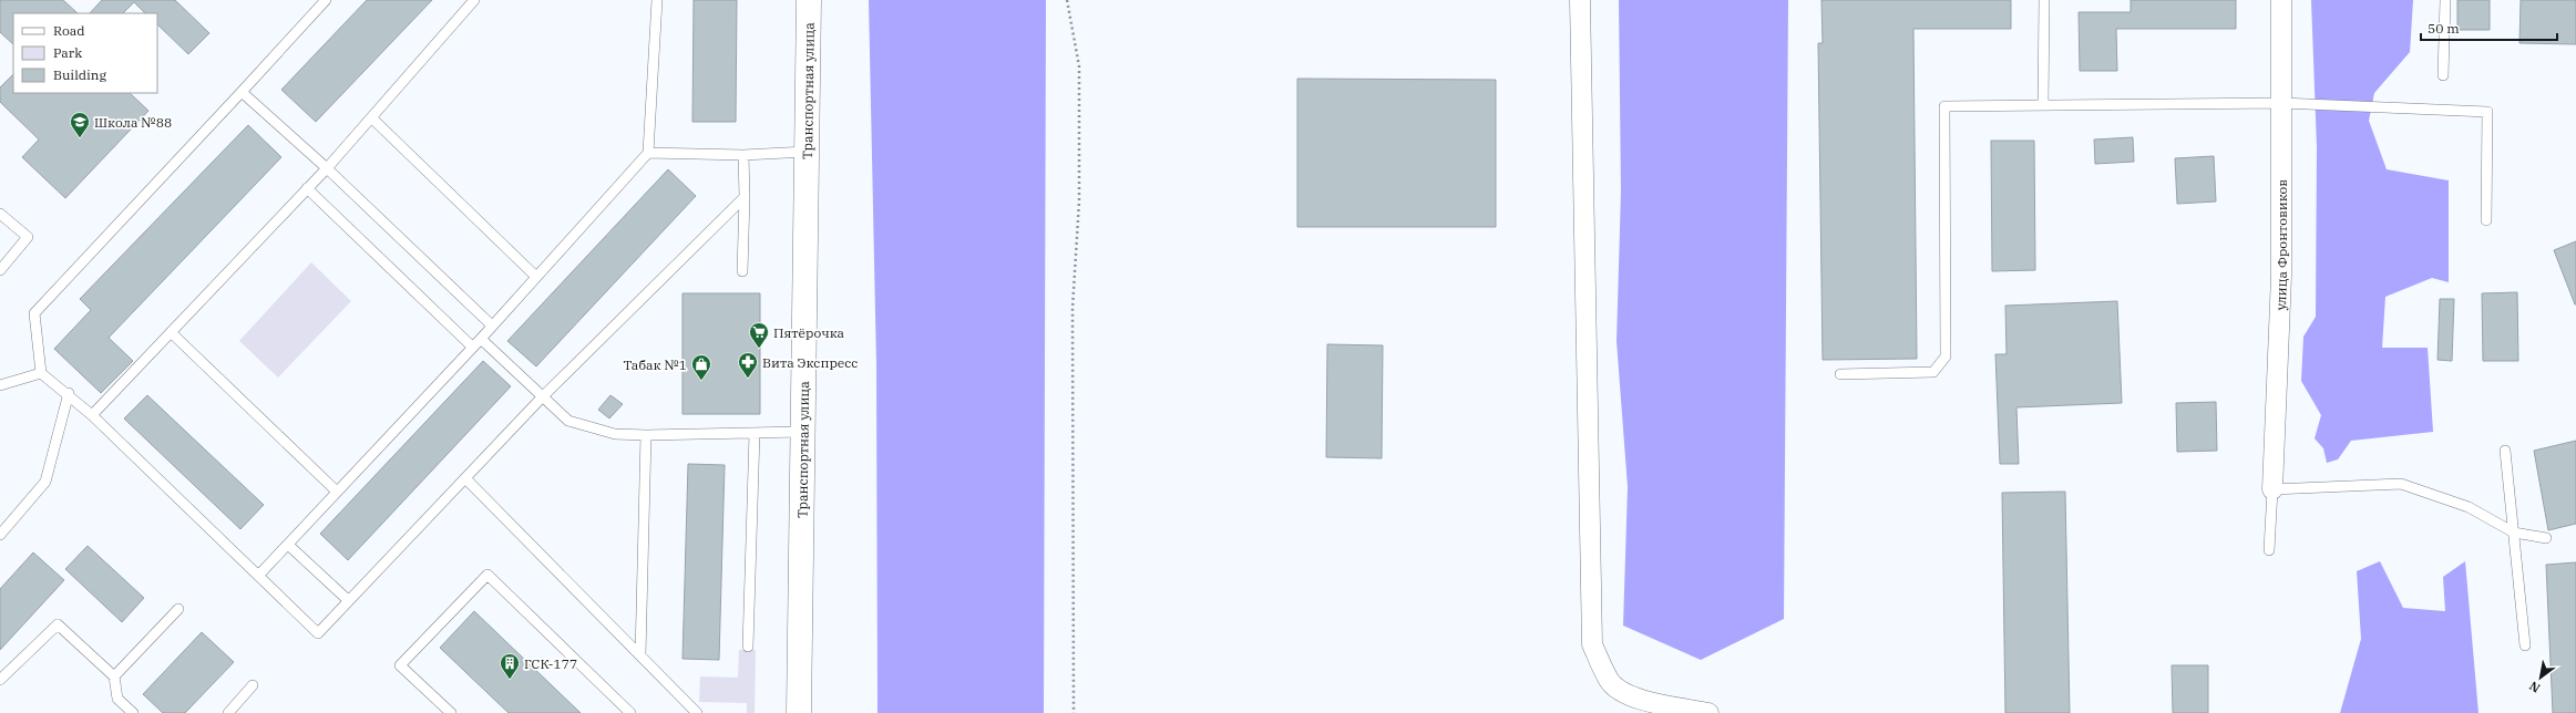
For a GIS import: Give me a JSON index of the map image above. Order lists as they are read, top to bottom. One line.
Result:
{"streets":{"street":["Транспортная улица","улица Фронтовиков"]},"places":{"school or university":["Школа №88"],"supermarket":["Пятёрочка"],"pharmacy":["Вита Экспресс"],"shop":["Табак №1"],"building":["ГСК-177"]},"legend":["Road","Park","Building"],"scale_bar":"50 m","north":"bottom left"}
